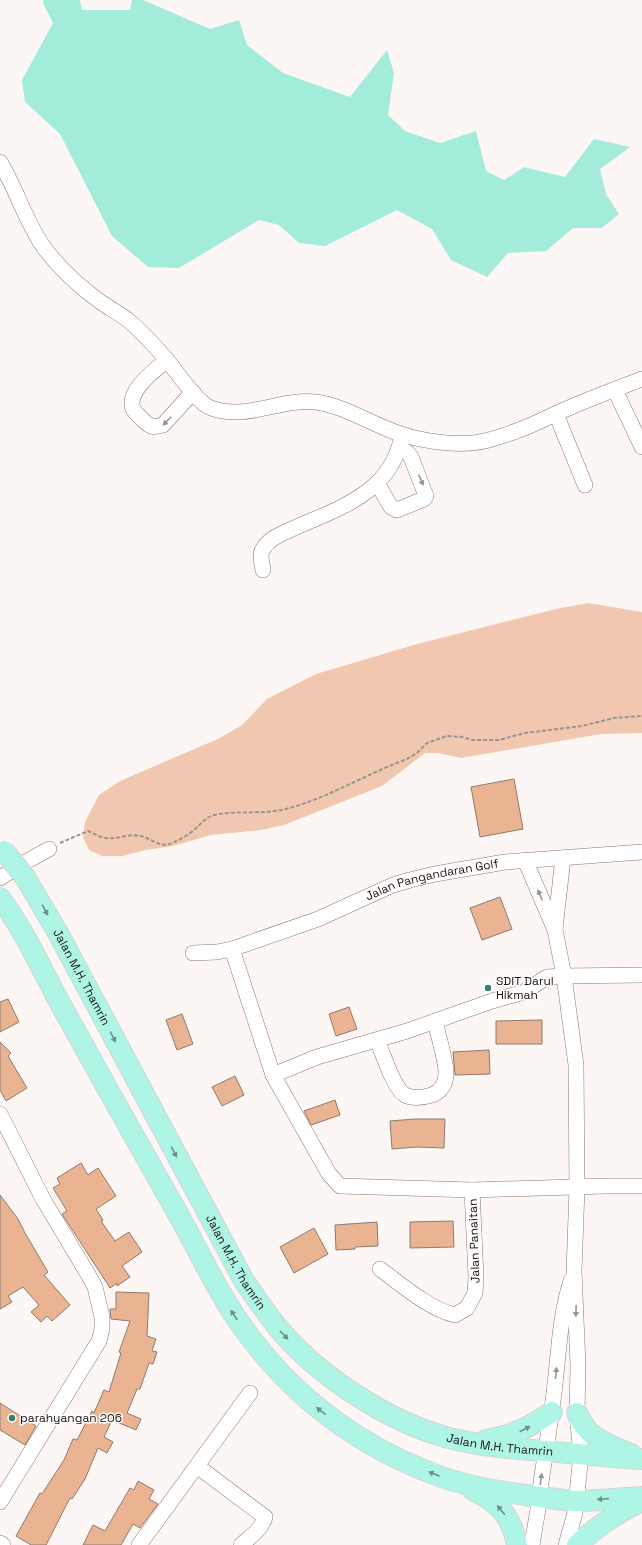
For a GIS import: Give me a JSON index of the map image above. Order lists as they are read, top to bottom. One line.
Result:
{"streets":{"main road":["Jalan M.H. Thamrin"],"street":["Jalan Pangandaran Golf","Jalan Panaitan"]},"places":["SDIT Darul Hikmah","parahyangan 206"]}
